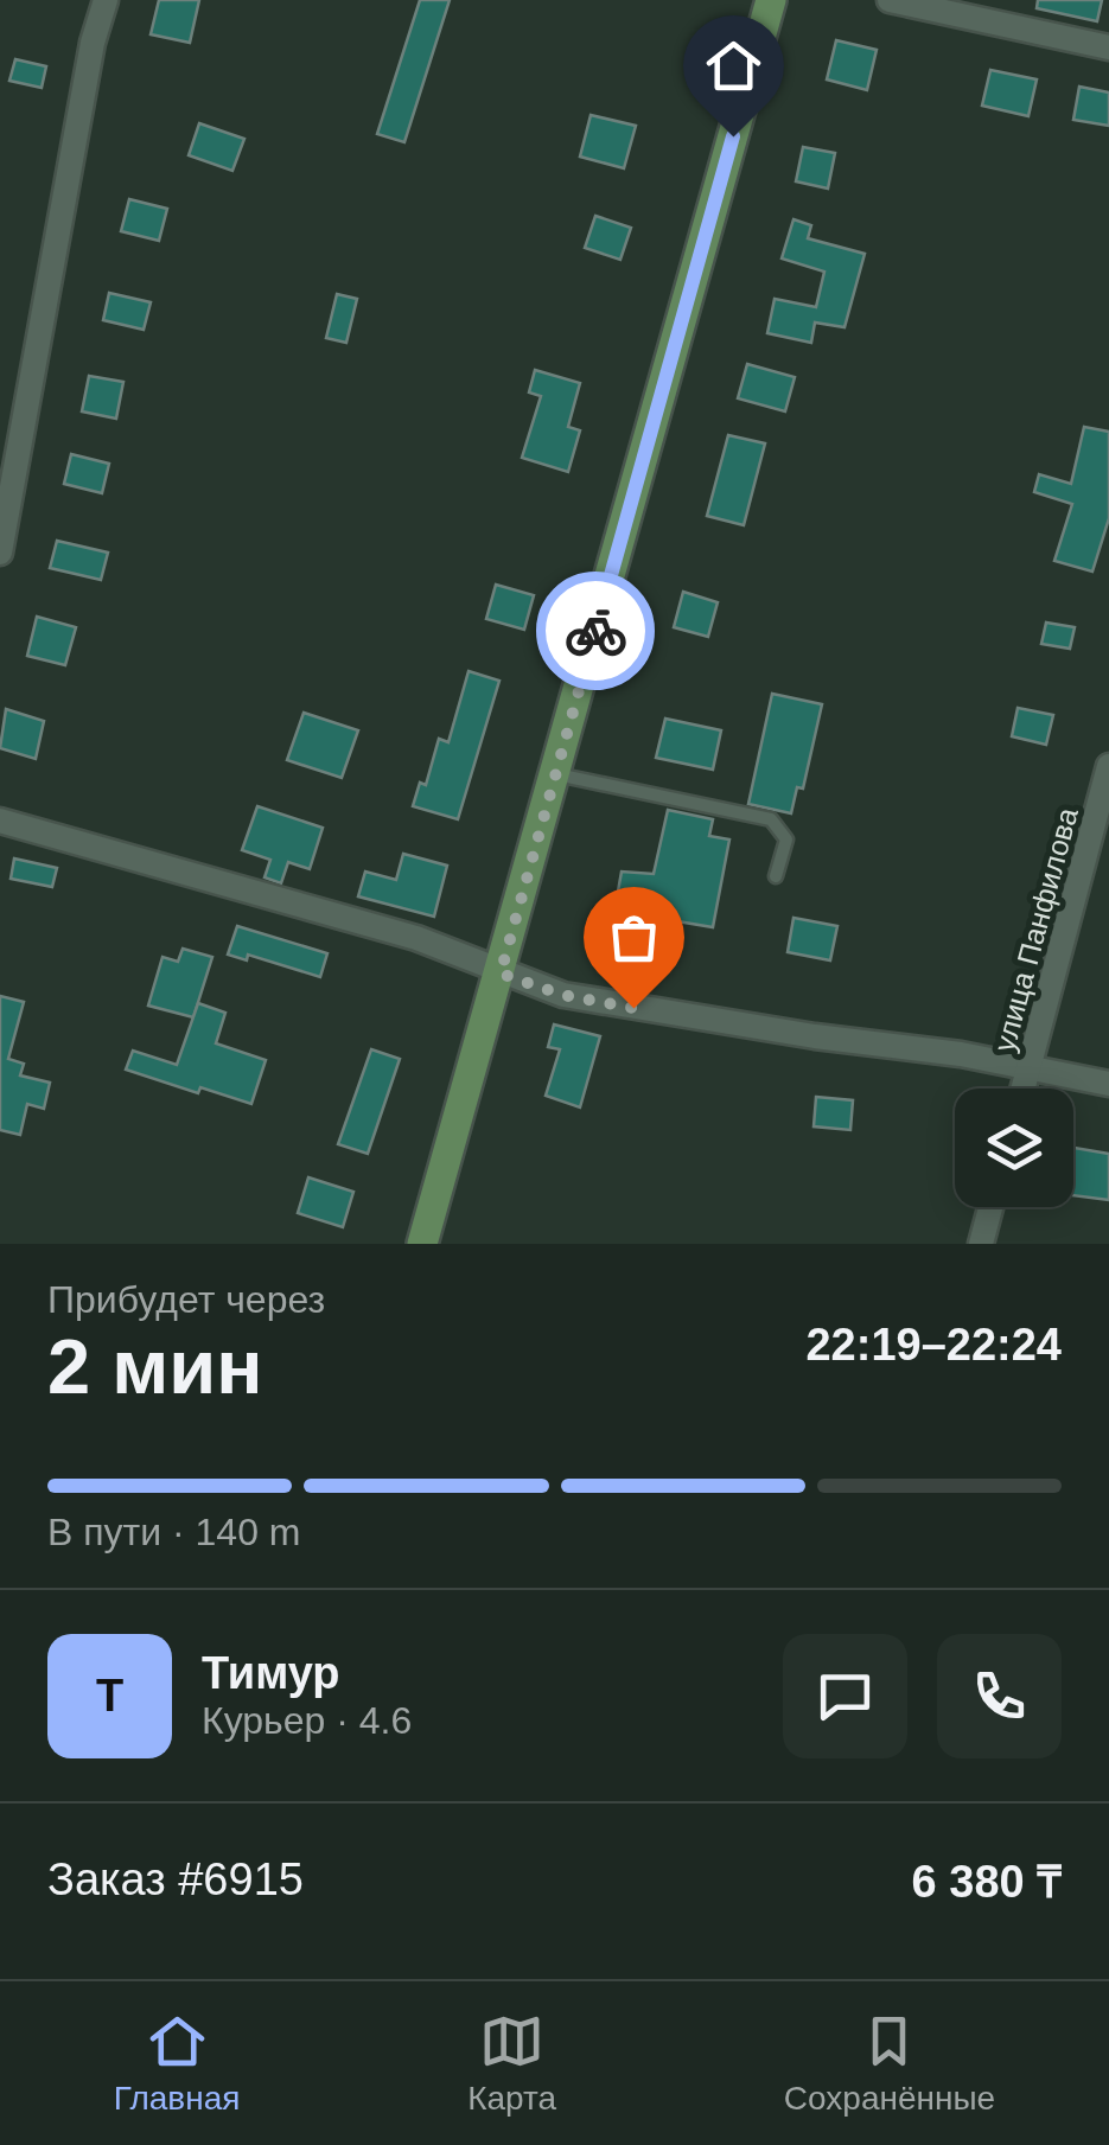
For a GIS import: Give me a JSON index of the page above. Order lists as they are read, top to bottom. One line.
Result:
{"streets":{"street":["улица Панфилова"]},"page":{"heading":["2 мин","Прибудет через","22:19–22:24"],"panel":["Тимур","Курьер · 4.6","Заказ #6915","6 380 ₸"],"bar":"В пути · 140 m","round":"Т","tabs":["Главная","Карта","Сохранённые"]}}
